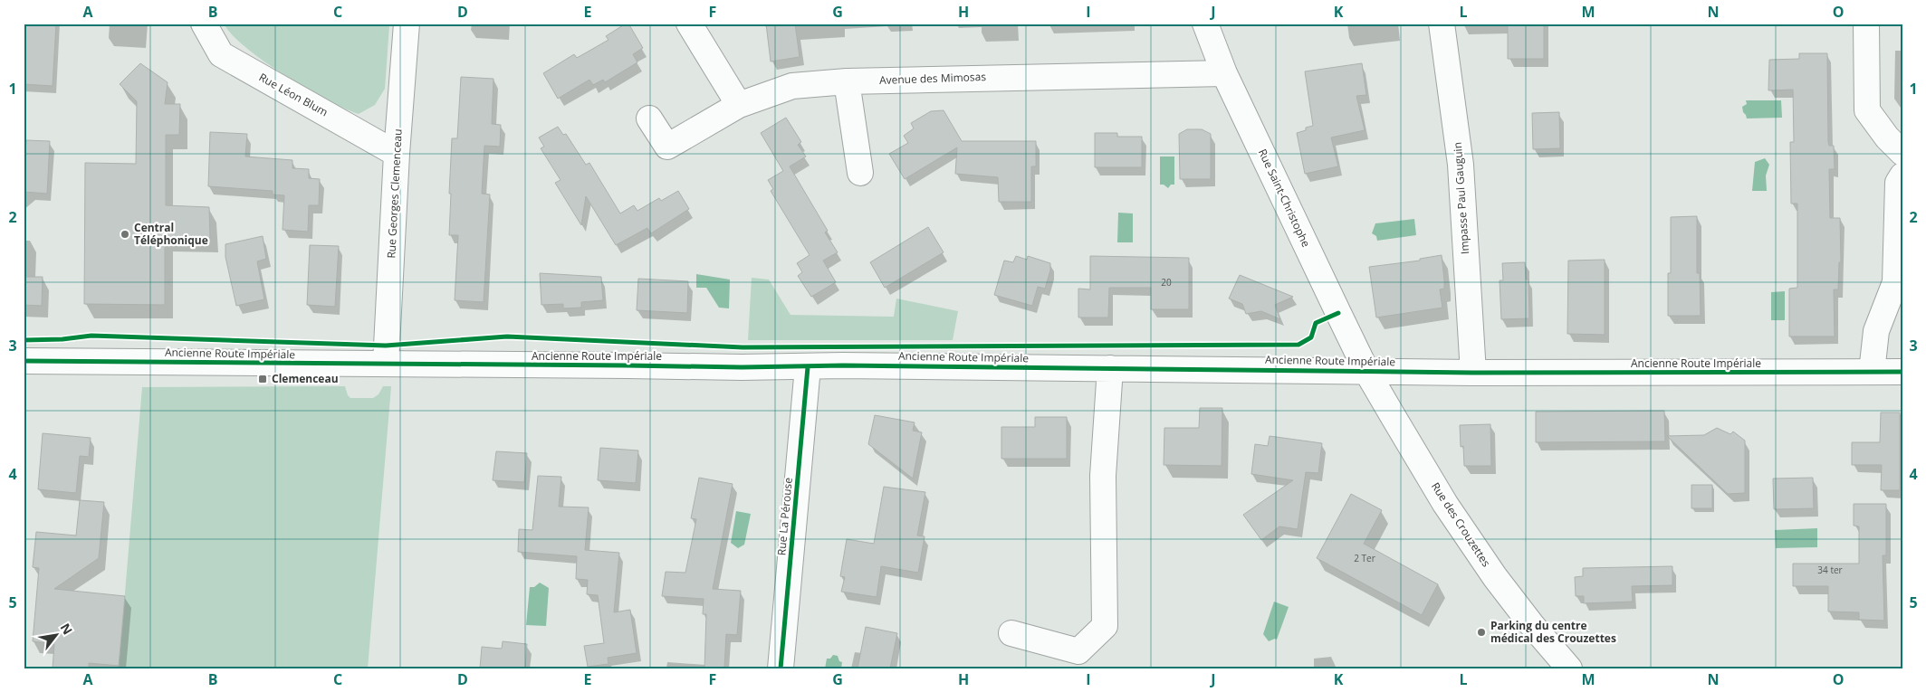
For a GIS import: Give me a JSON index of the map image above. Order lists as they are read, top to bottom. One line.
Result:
{"streets":{"street":["Avenue des Mimosas","Rue Léon Blum","Rue Georges Clemenceau","Rue Saint-Christophe","Impasse Paul Gauguin","Ancienne Route Impériale","Rue La Pérouse","Rue des Crouzettes"]},"crossings":[["Avenue des Mimosas","Rue Saint-Christophe"],["Rue Léon Blum","Rue Georges Clemenceau"],["Rue Georges Clemenceau","Ancienne Route Impériale"],["Rue Saint-Christophe","Ancienne Route Impériale"],["Rue Saint-Christophe","Rue des Crouzettes"],["Impasse Paul Gauguin","Ancienne Route Impériale"],["Ancienne Route Impériale","Rue La Pérouse"],["Ancienne Route Impériale","Rue des Crouzettes"]],"places":{"other":["Central Téléphonique","Parking du centre médical des Crouzettes"],"transit":["Clemenceau"]},"house_numbers":["20","2 Ter","34 ter"],"north":"top right","grid":{"columns":["A","B","C","D","E","F","G","H","I","J","K","L","M","N","O"],"rows":["1","2","3","4","5"]}}
